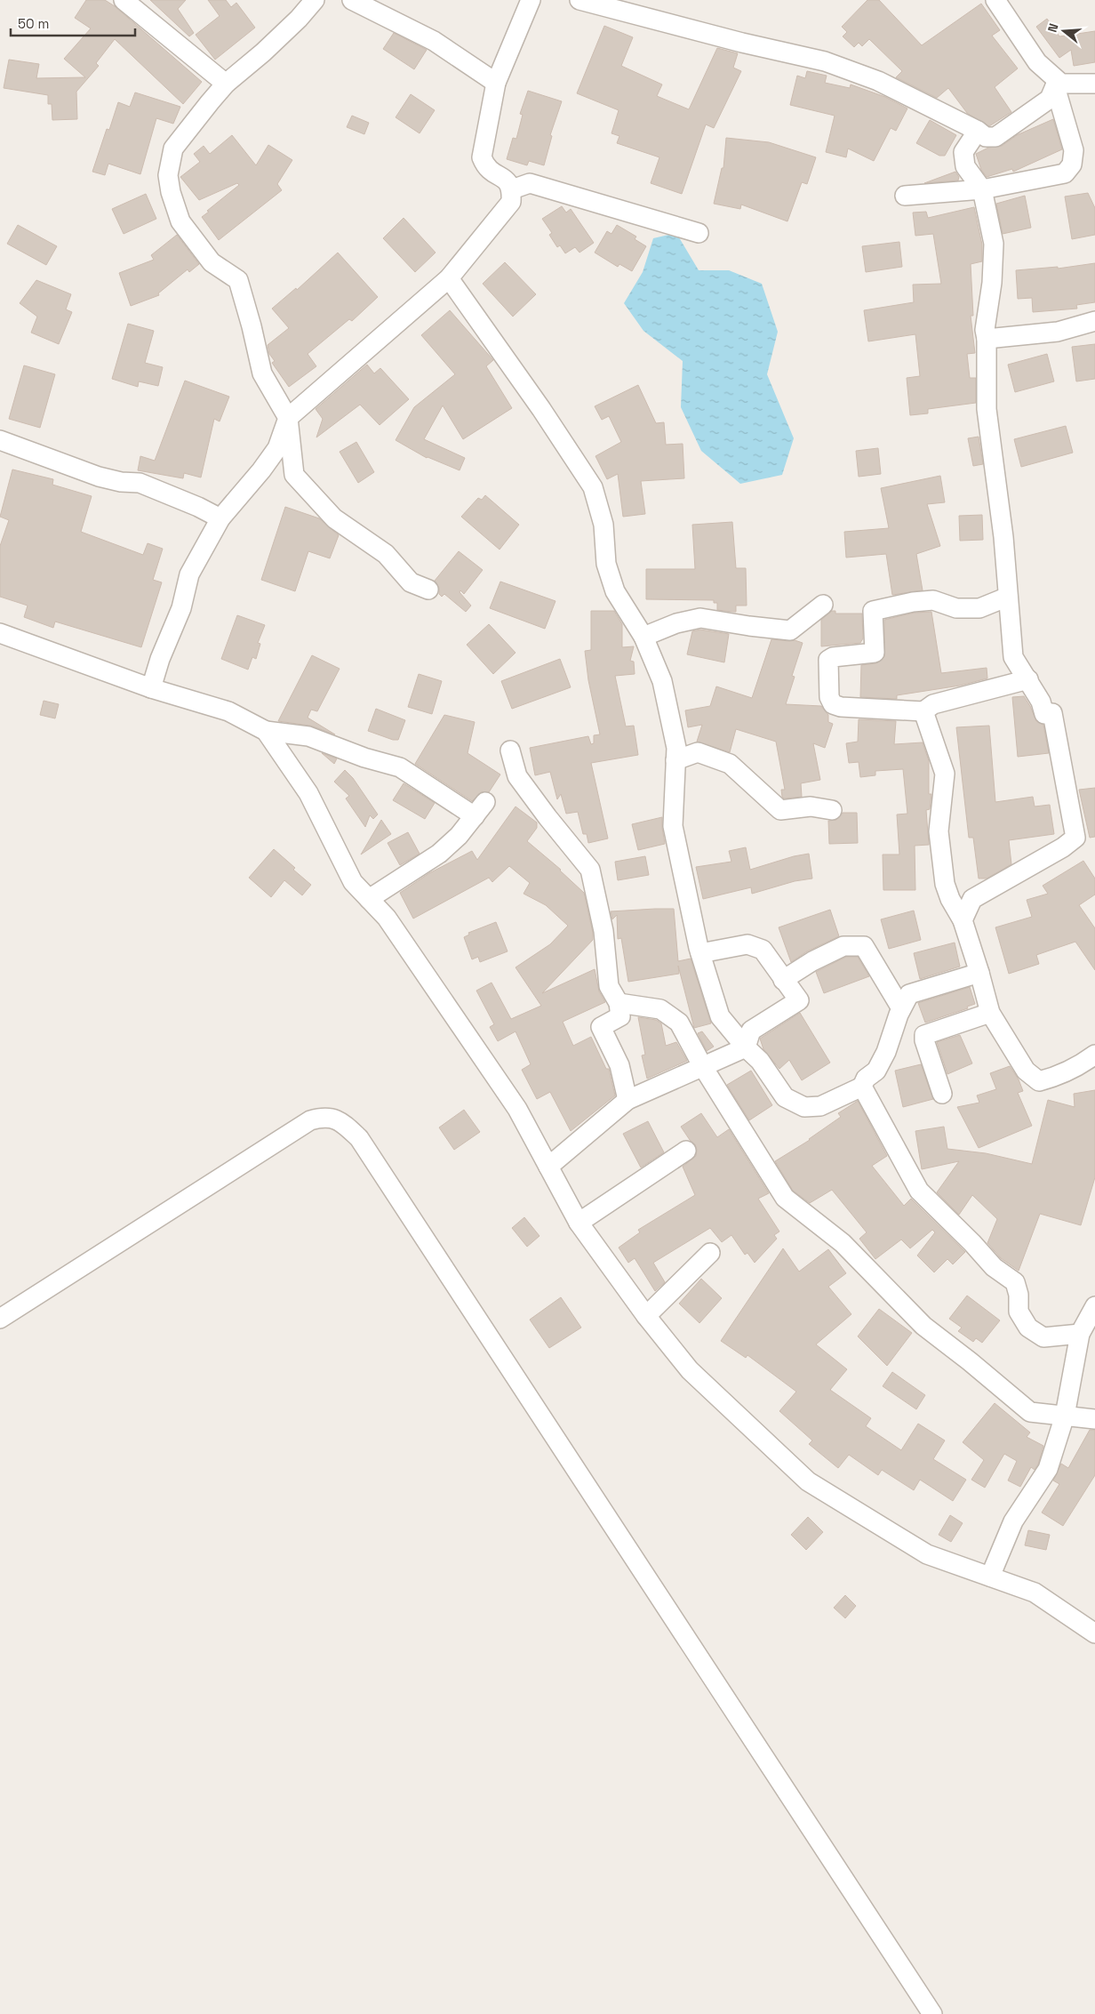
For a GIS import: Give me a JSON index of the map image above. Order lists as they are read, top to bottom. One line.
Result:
{"scale_bar":"50 m","north":"left"}
